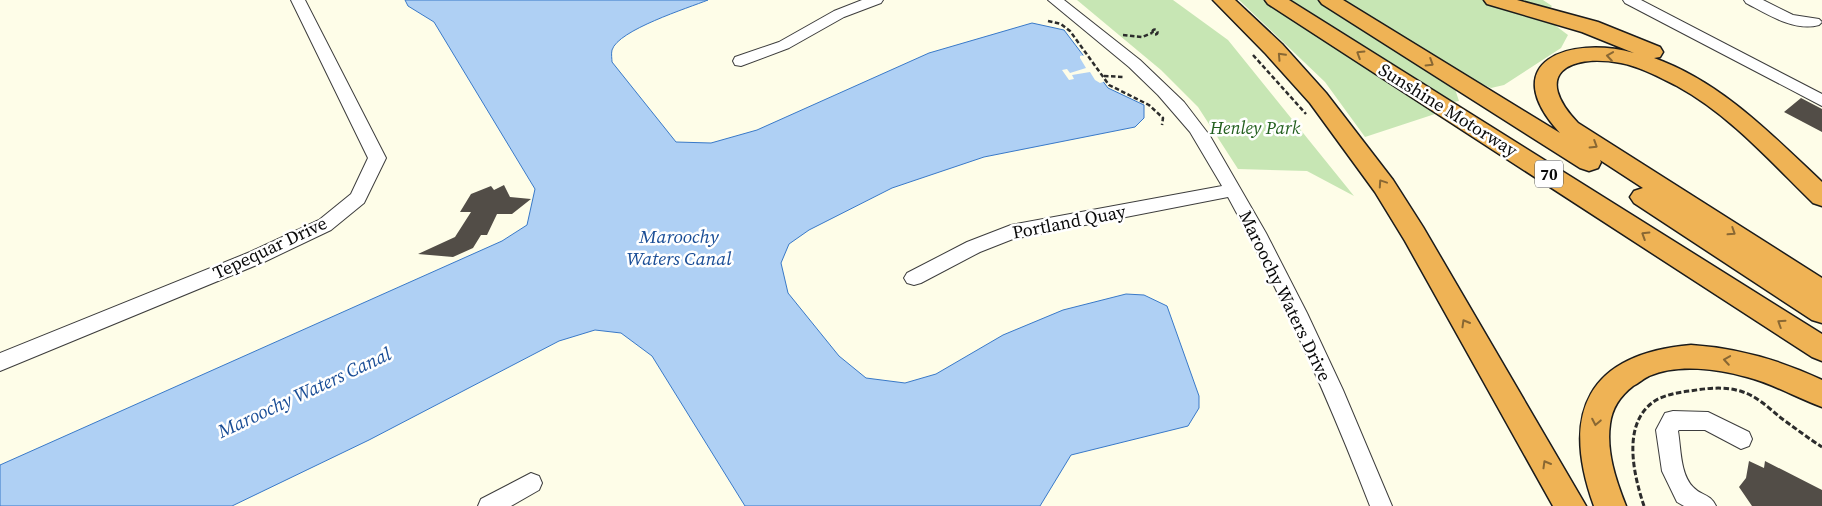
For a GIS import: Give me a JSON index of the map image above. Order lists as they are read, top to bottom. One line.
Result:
{"streets":{"highway":["Sunshine Motorway","70"],"street":["Portland Quay","Tepequar Drive","Maroochy Waters Drive"]},"crossings":[["Portland Quay","Maroochy Waters Drive"]],"water":["Maroochy Waters Canal"],"parks":["Henley Park"]}
